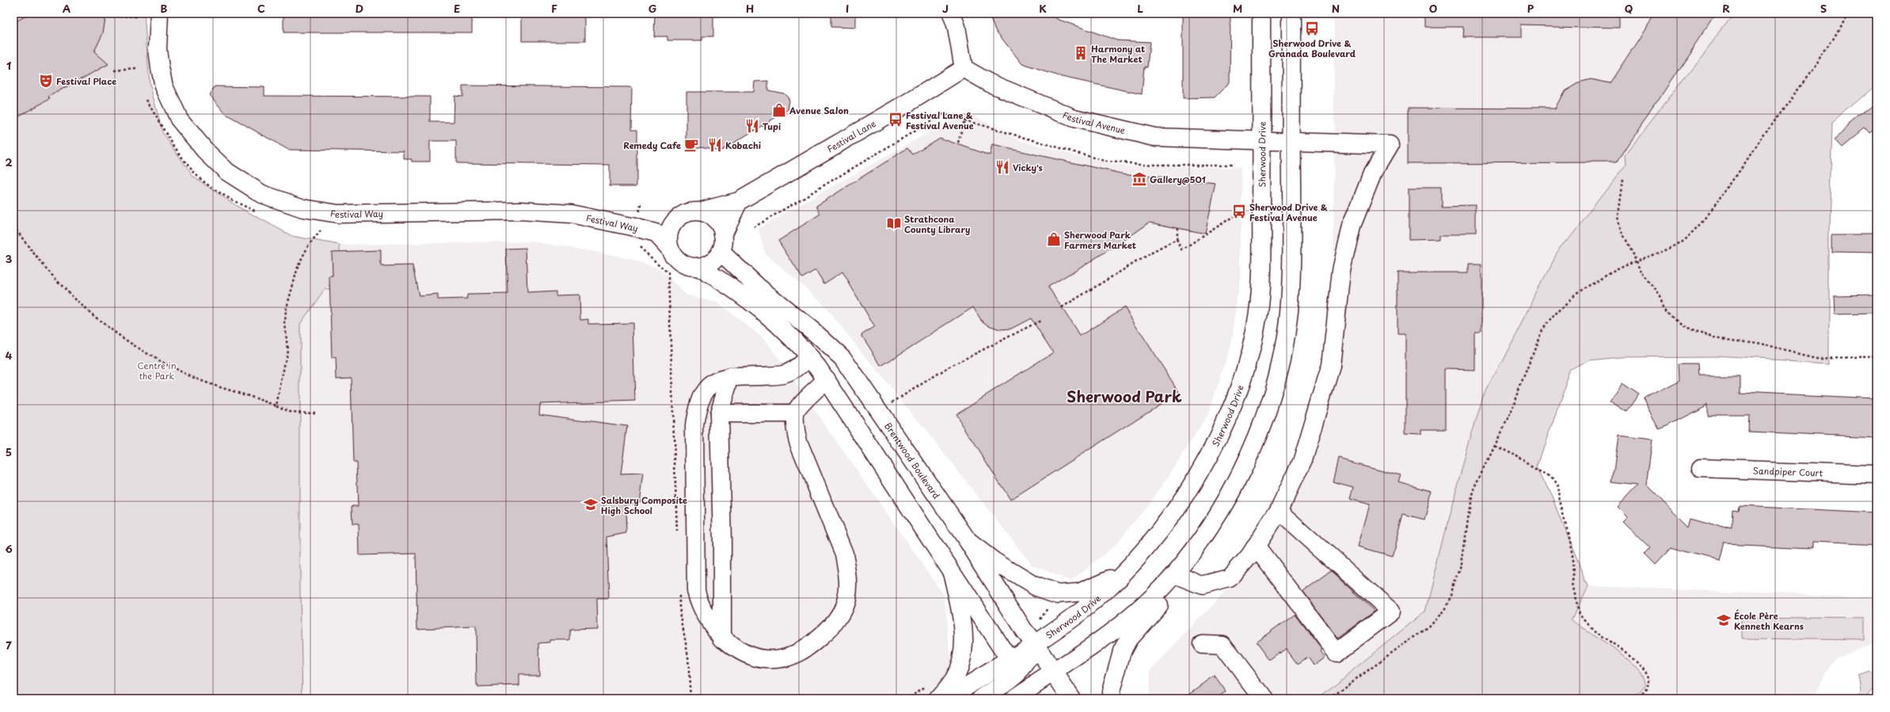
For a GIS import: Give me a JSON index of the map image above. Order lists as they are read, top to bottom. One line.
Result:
{"streets":{"street":["Festival Avenue","Festival Lane","Sherwood Drive","Festival Way","Brentwood Boulevard","Sandpiper Court"]},"crossings":[["Festival Avenue","Festival Lane"],["Festival Avenue","Sherwood Drive"],["Festival Lane","Festival Way"],["Festival Lane","Brentwood Boulevard"],["Sherwood Drive","Brentwood Boulevard"],["Festival Way","Brentwood Boulevard"]],"districts":["Sherwood Park"],"parks":["Centre in the Park"],"places":{"bus stop":["Sherwood Drive & Granada Boulevard","Festival Lane & Festival Avenue","Sherwood Drive & Festival Avenue"],"building":["Harmony at The Market"],"theatre":["Festival Place"],"shop":["Avenue Salon","Sherwood Park Farmers Market"],"restaurant":["Tupi","Kobachi","Vicky's"],"cafe":["Remedy Cafe"],"museum":["Gallery@501"],"library":["Strathcona County Library"],"school or university":["Salsbury Composite High School","École Père Kenneth Kearns"]},"grid":{"columns":["A","B","C","D","E","F","G","H","I","J","K","L","M","N","O","P","Q","R","S"],"rows":["1","2","3","4","5","6","7"]}}
